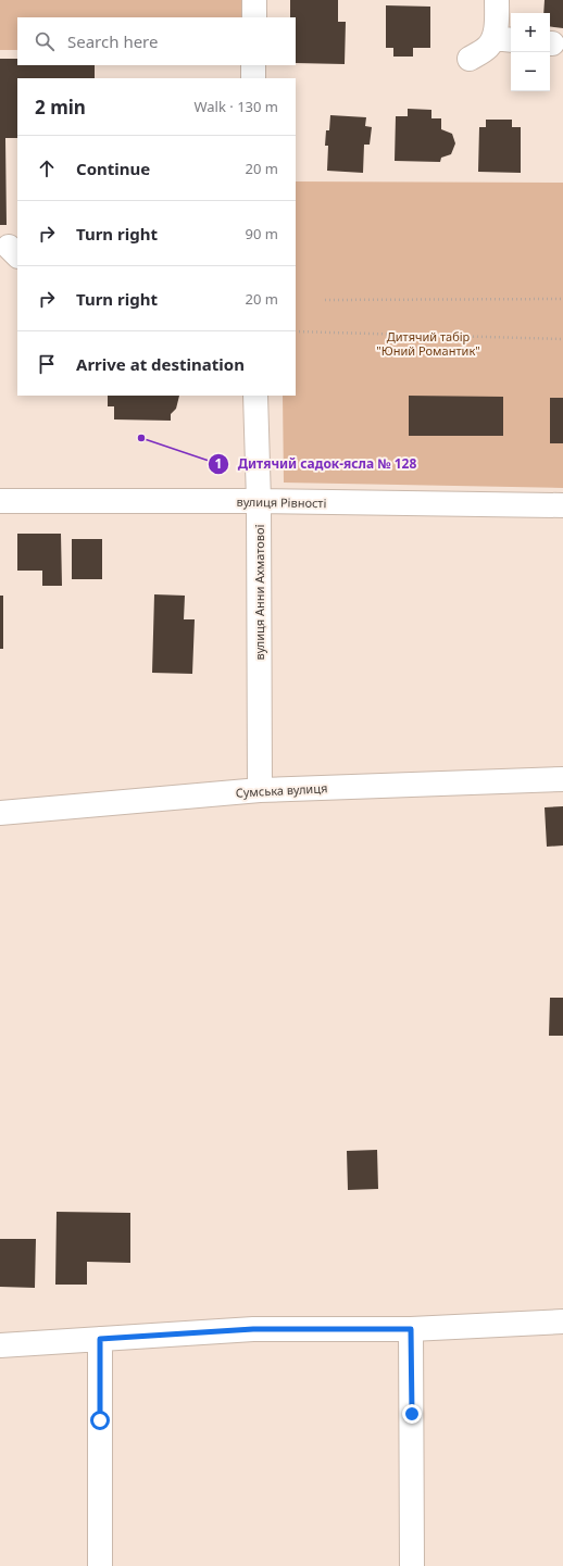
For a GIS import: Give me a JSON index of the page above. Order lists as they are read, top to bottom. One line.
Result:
{"streets":{"street":["вулиця Рівності","вулиця Анни Ахматової","Сумська вулиця"]},"crossings":[["вулиця Рівності","вулиця Анни Ахматової"],["вулиця Анни Ахматової","Сумська вулиця"]],"parks":["Дитячий табір \"Юний Романтик\""],"places":["Дитячий садок-ясла № 128"],"page":{"map_buttons":["+","−"],"search":"Search here","heading":["2 min","Walk · 130 m"],"list":[["Continue","20 m"],["Turn right","90 m"],["Turn right","20 m"],"Arrive at destination"]}}
